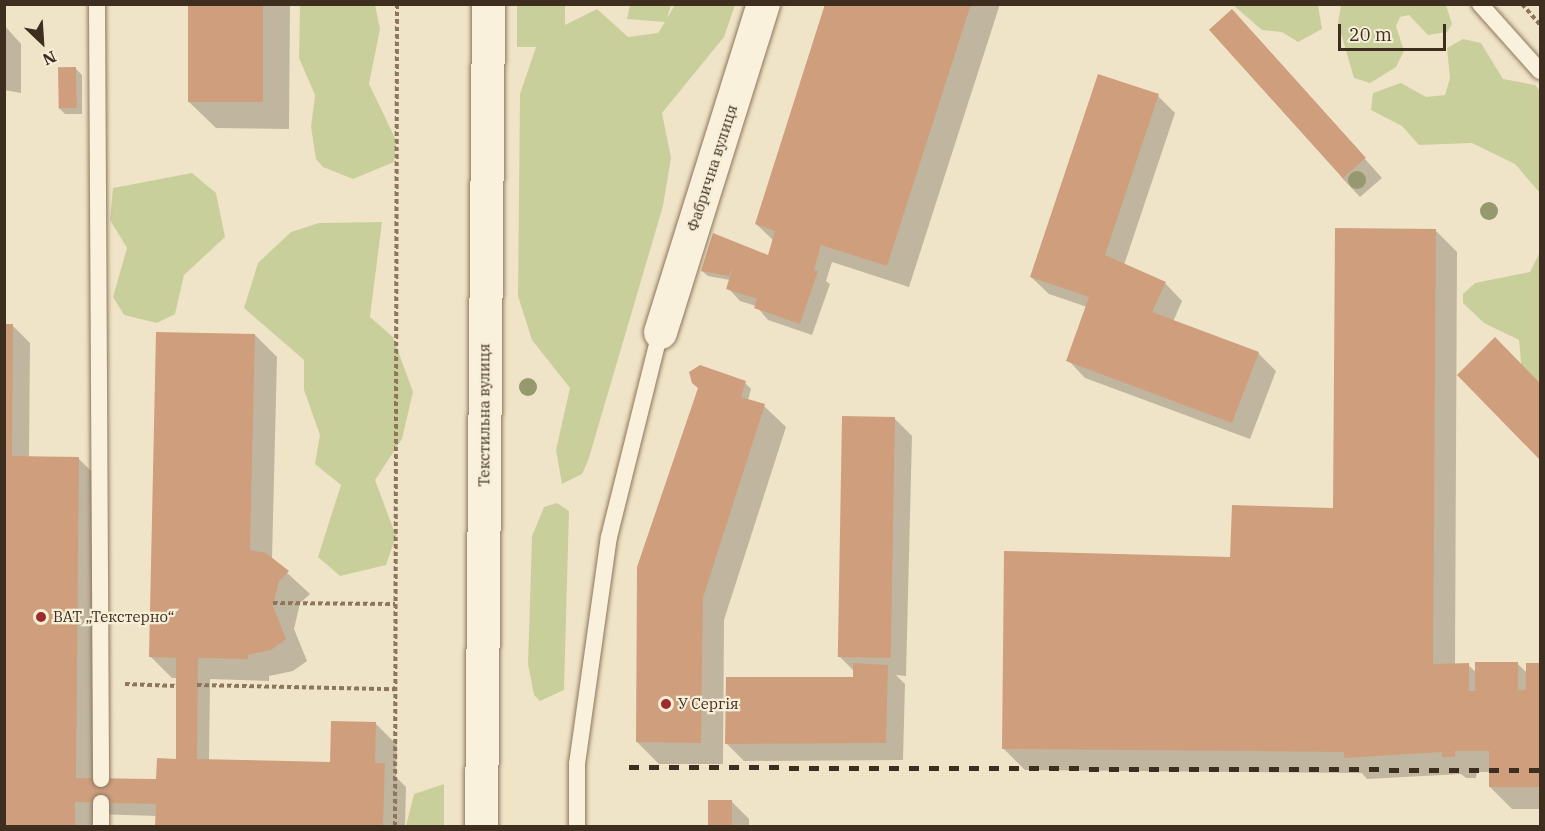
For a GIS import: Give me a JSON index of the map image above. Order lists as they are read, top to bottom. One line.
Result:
{"streets":{"street":["Фабрична вулиця","Текстильна вулиця"]},"places":["ВАТ „Текстерно“","У Сергія"],"scale_bar":"20 m","north":"bottom right"}
